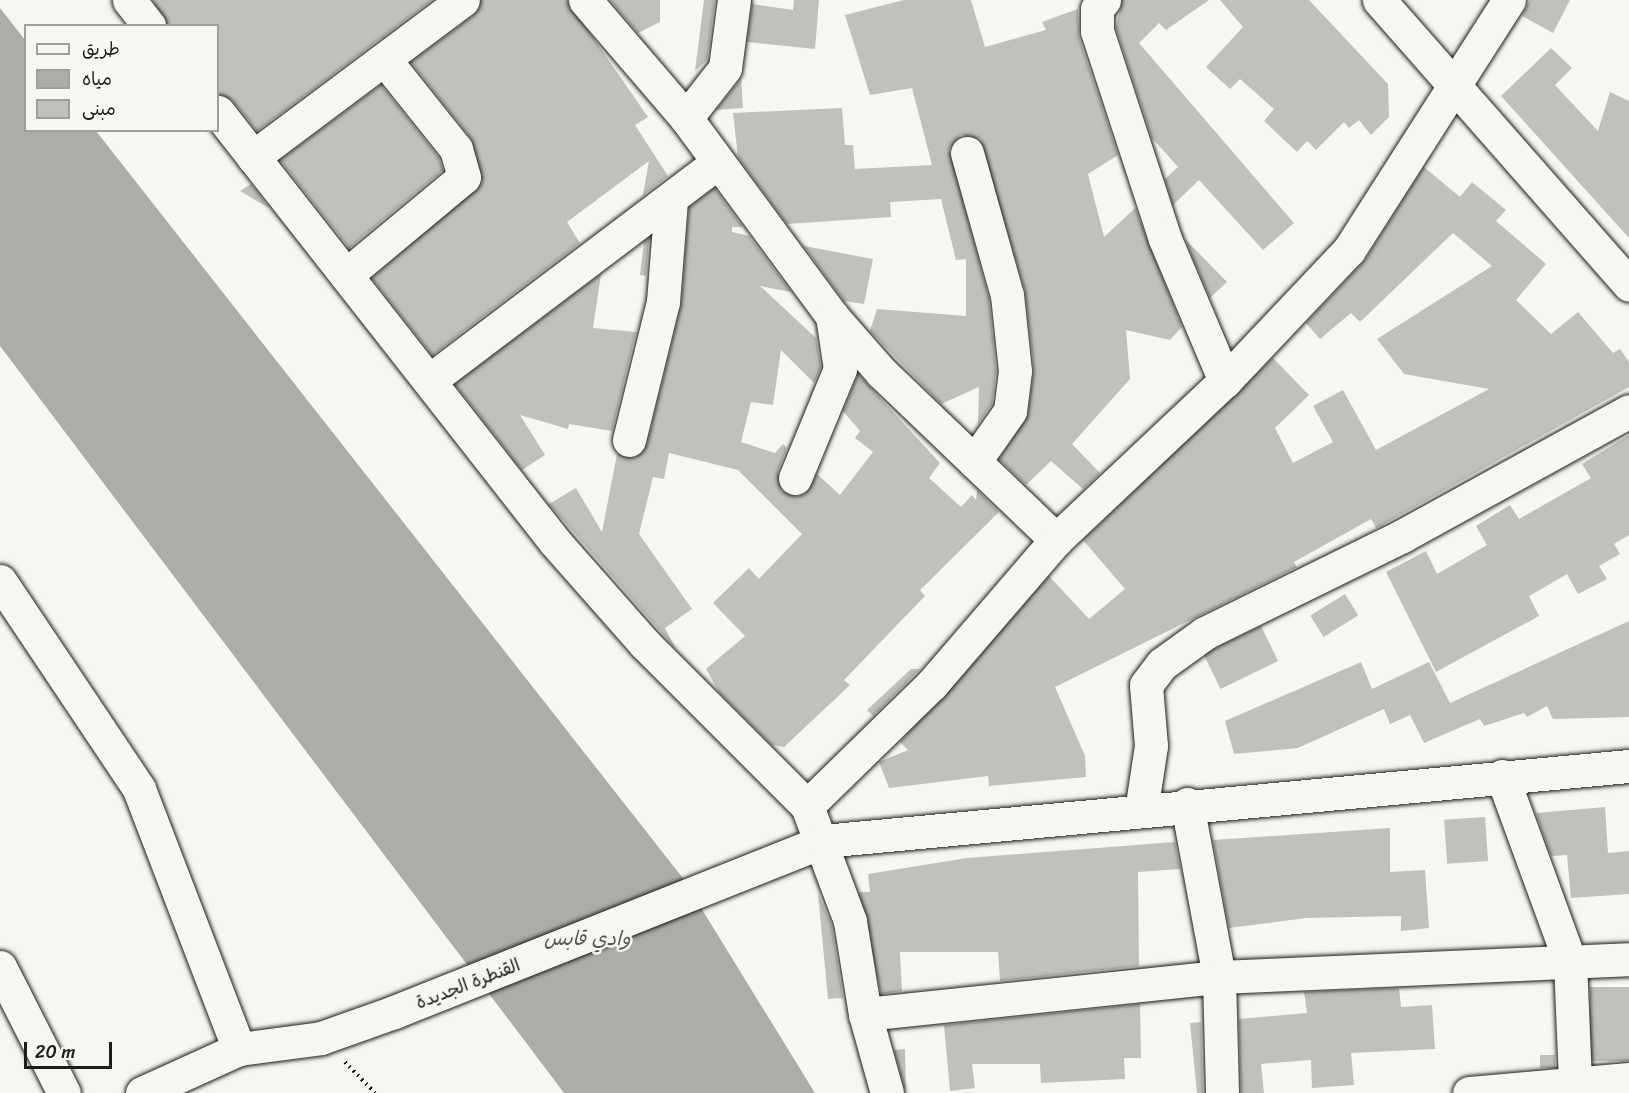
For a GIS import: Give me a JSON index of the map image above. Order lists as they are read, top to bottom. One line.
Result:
{"streets":{"street":["القنطرة الجديدة"]},"water":["وادي قابس"],"legend":["طريق","مياه","مبنى"],"scale_bar":"20 m"}
